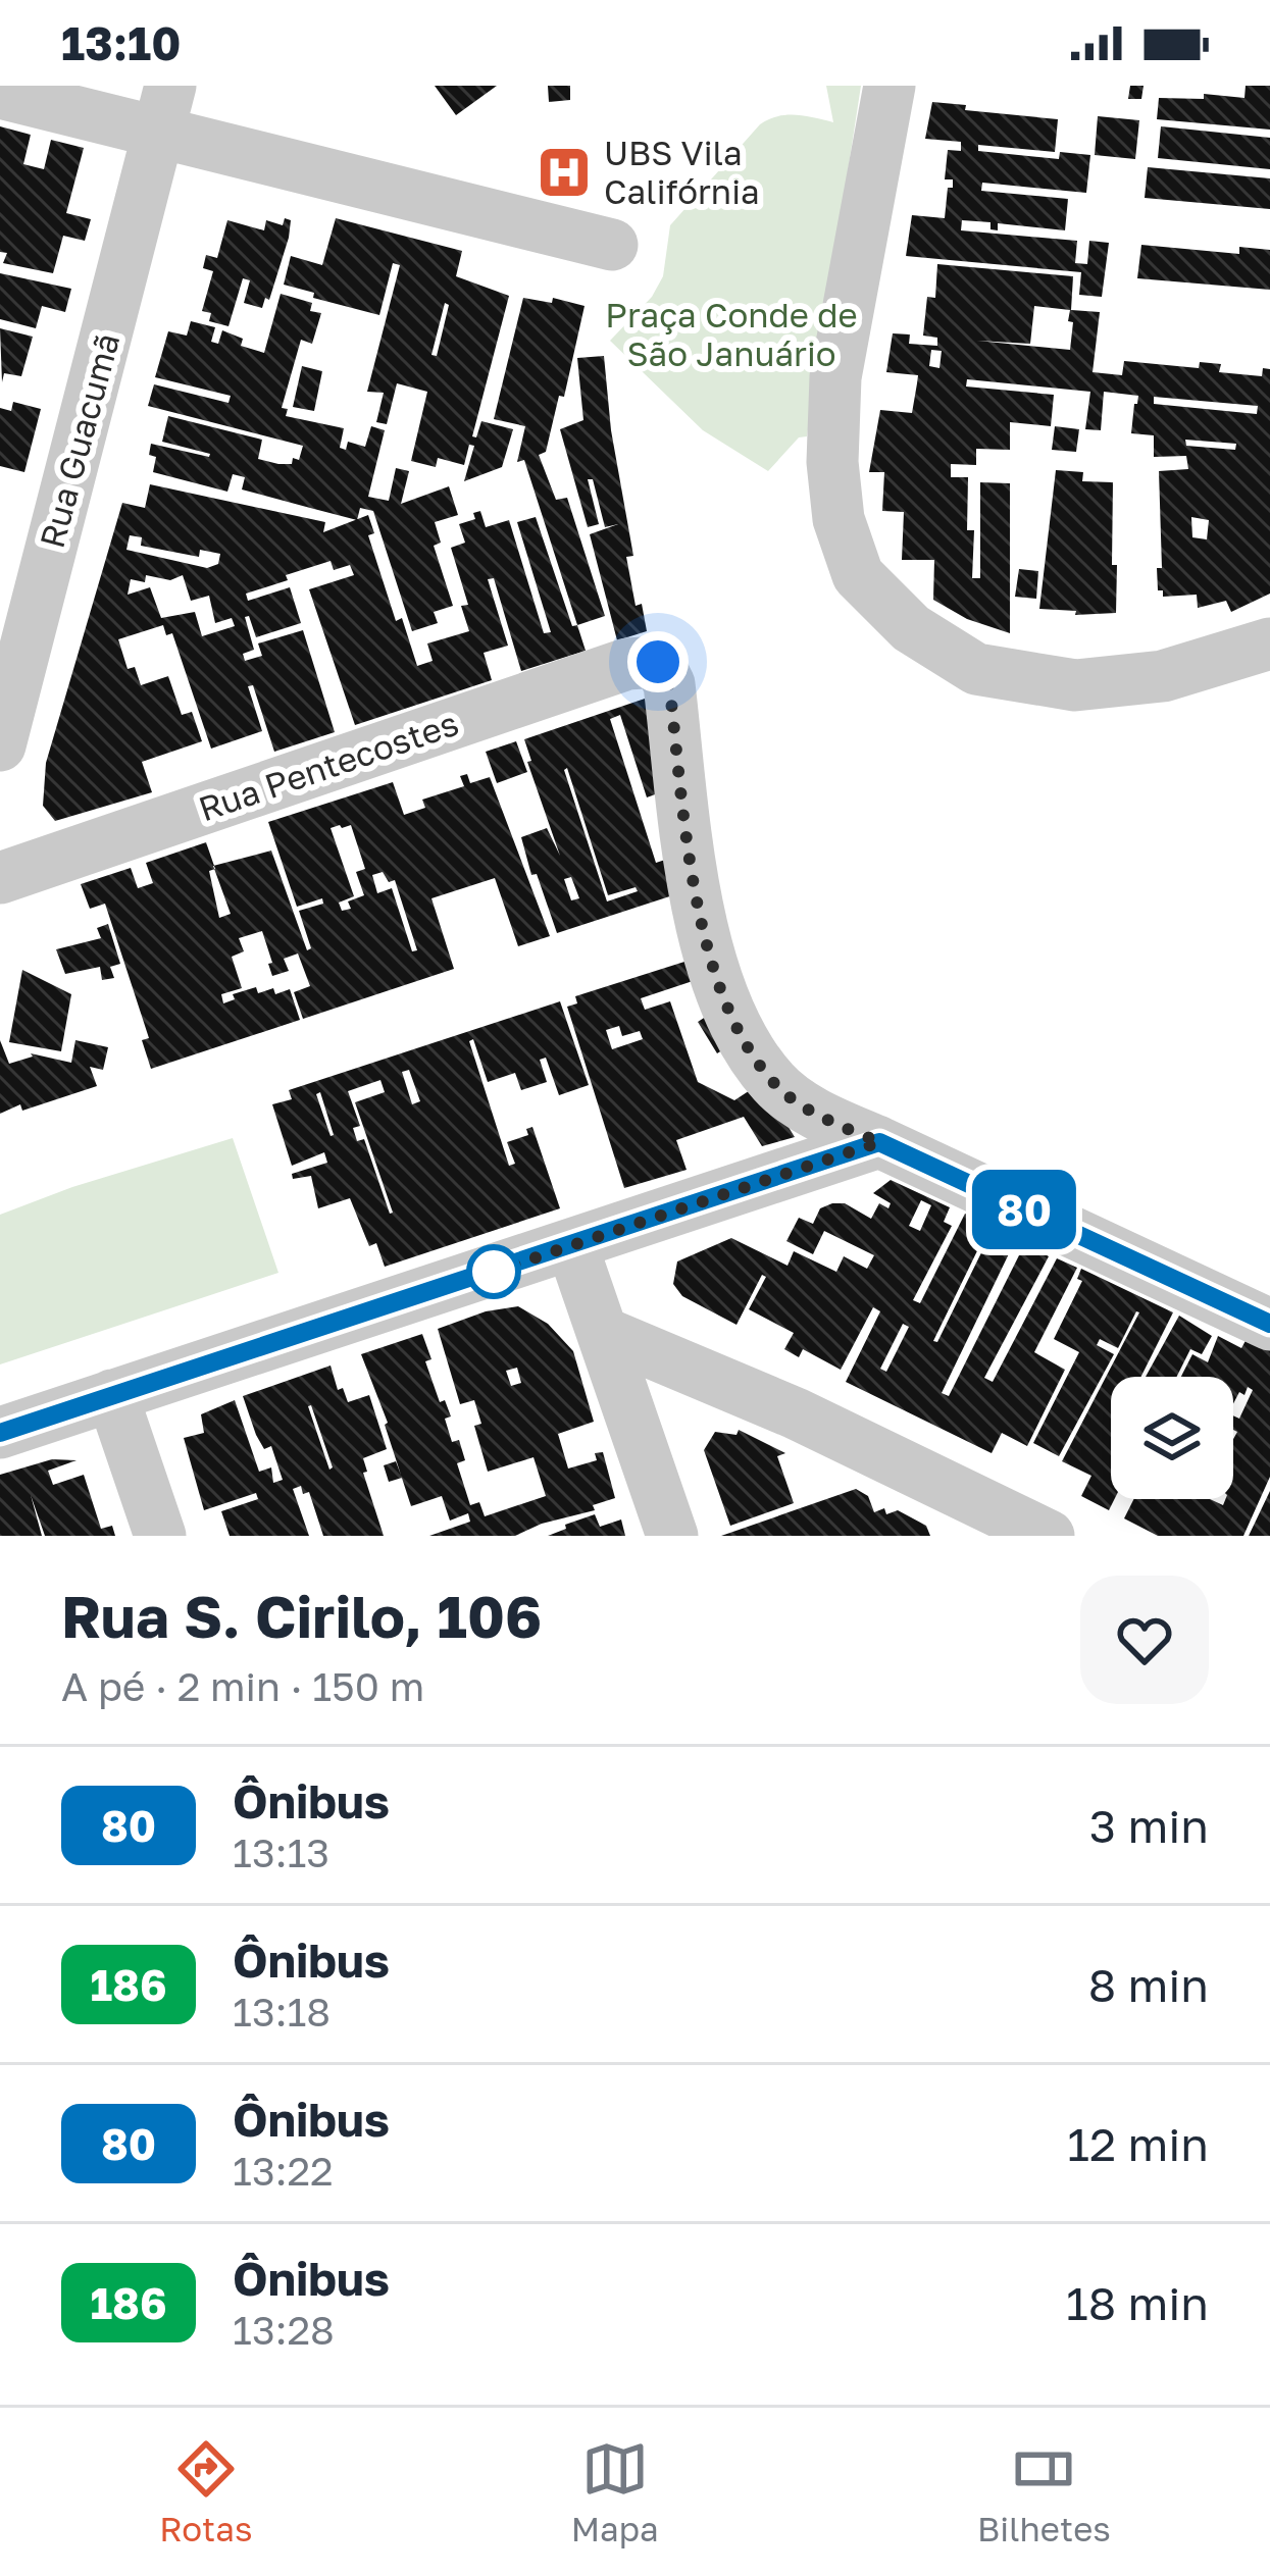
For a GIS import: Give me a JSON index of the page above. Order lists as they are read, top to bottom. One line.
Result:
{"streets":{"street":["Rua Guacumã","Rua Pentecostes"]},"parks":["Praça Conde de São Januário"],"places":{"hospital":["UBS Vila Califórnia"]},"lines":["bus line 80"],"page":{"status":"13:10","on_map":"80","heading":["Rua S. Cirilo, 106","A pé · 2 min · 150 m"],"list":[{"mark":"80","name":"Ônibus","note":"13:13","value":"3 min"},{"mark":"186","name":"Ônibus","note":"13:18","value":"8 min"},{"mark":"80","name":"Ônibus","note":"13:22","value":"12 min"},{"mark":"186","name":"Ônibus","note":"13:28","value":"18 min"}],"tabs":["Rotas","Mapa","Bilhetes"]}}
